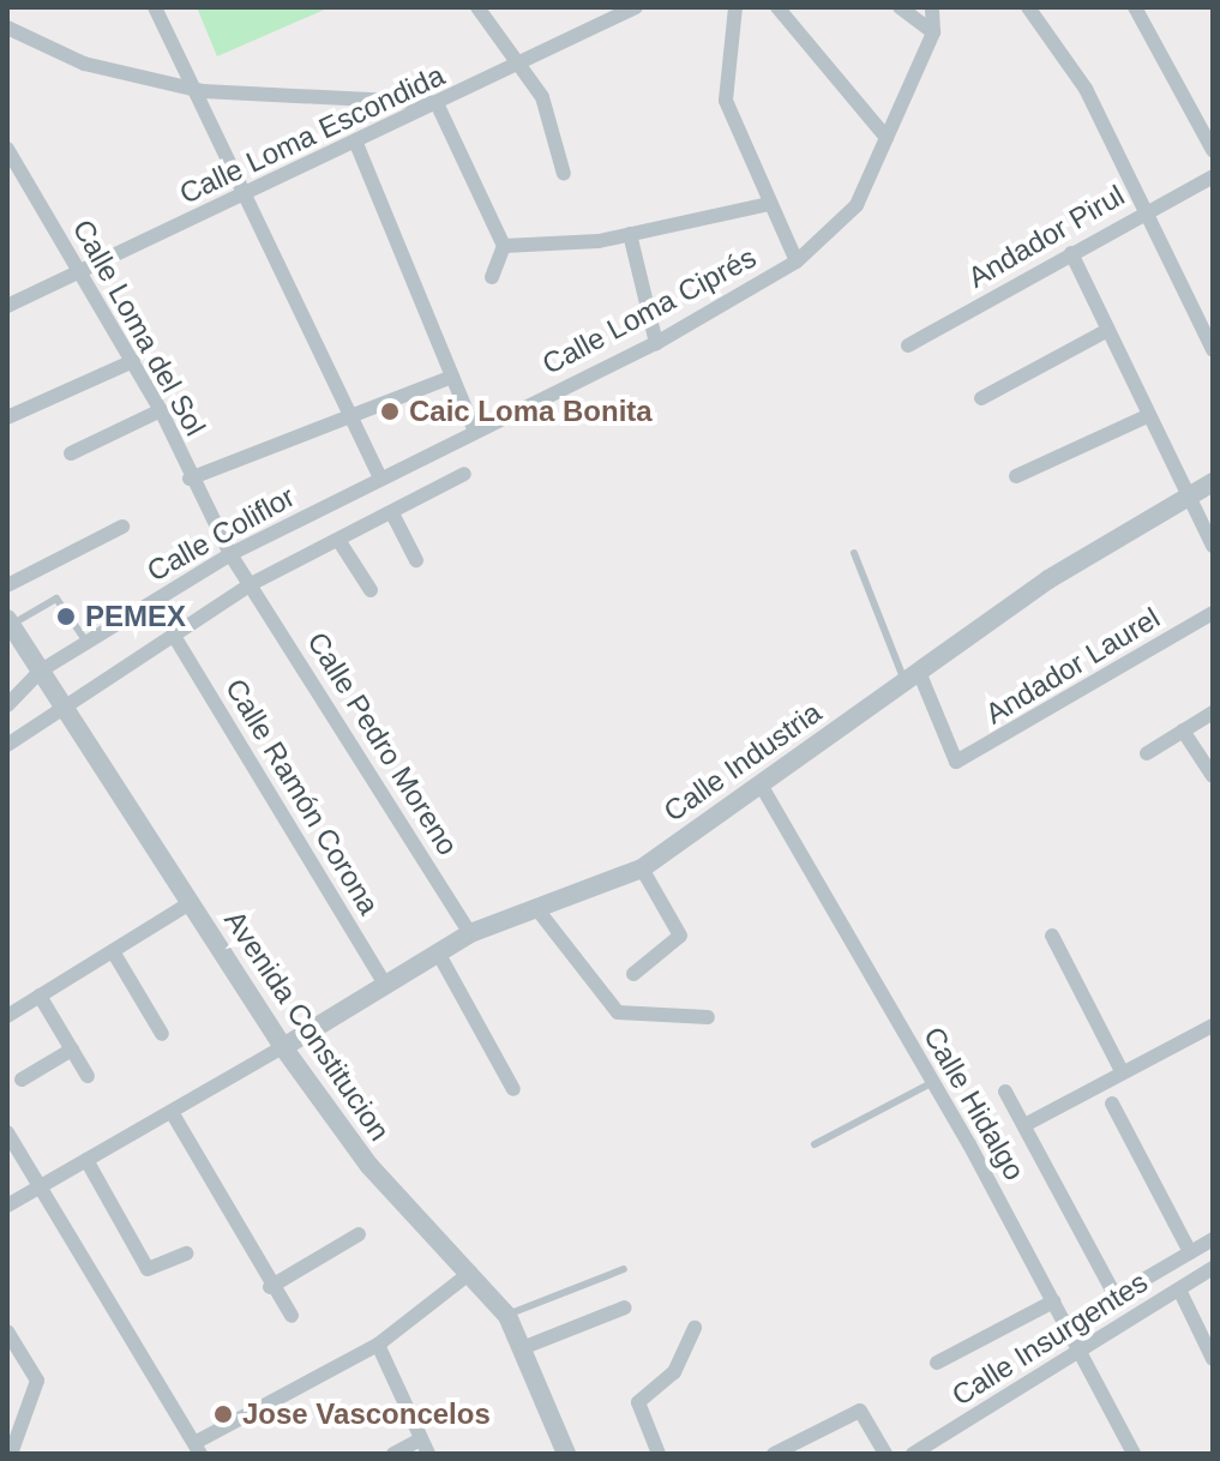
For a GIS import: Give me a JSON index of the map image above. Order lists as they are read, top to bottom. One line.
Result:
{"streets":{"street":["Calle Loma Escondida","Andador Pirul","Calle Loma Ciprés","Calle Loma del Sol","Calle Coliflor","Andador Laurel","Calle Pedro Moreno","Calle Industria","Calle Ramón Corona","Avenida Constitucion","Calle Hidalgo","Calle Insurgentes"]},"crossings":[["Calle Loma Escondida","Calle Loma del Sol"],["Calle Loma Ciprés","Calle Coliflor"],["Calle Loma del Sol","Calle Coliflor"],["Calle Loma del Sol","Calle Pedro Moreno"],["Calle Coliflor","Avenida Constitucion"],["Andador Laurel","Calle Industria"],["Calle Pedro Moreno","Calle Industria"],["Calle Industria","Calle Ramón Corona"],["Calle Industria","Avenida Constitucion"],["Calle Industria","Calle Hidalgo"],["Calle Hidalgo","Calle Insurgentes"]],"places":["Caic Loma Bonita","PEMEX","Jose Vasconcelos"]}
